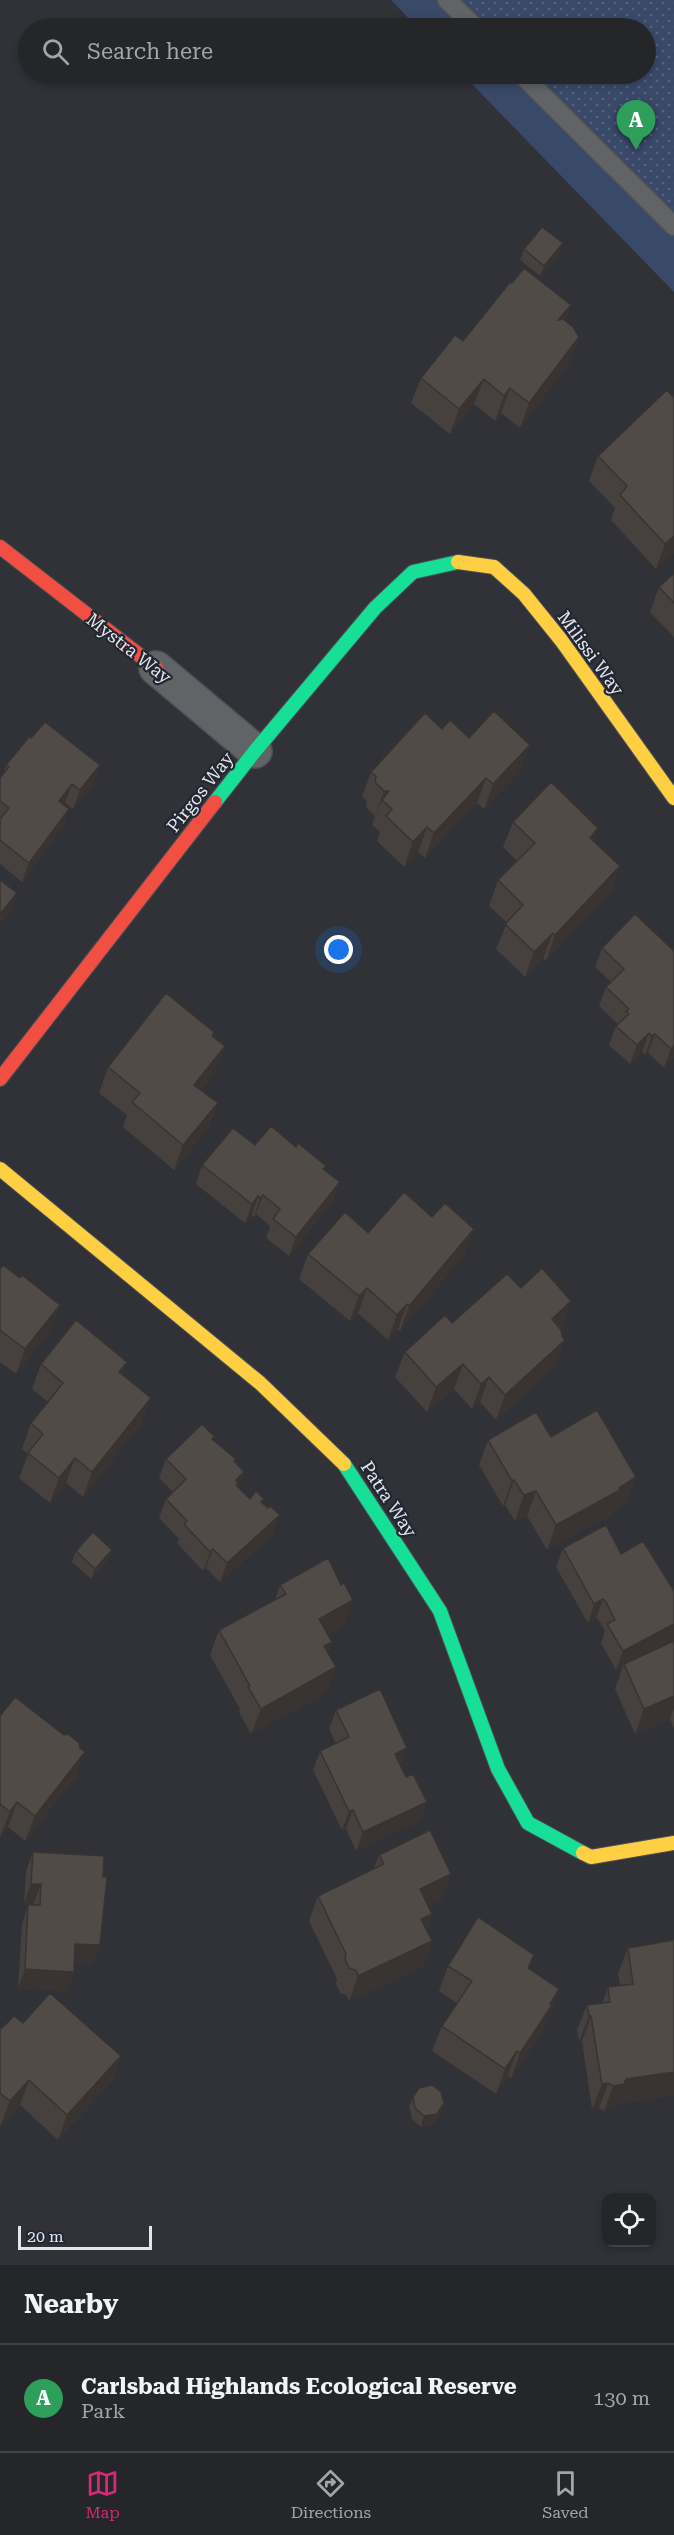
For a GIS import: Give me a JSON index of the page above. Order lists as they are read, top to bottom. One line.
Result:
{"streets":{"street":["Mystra Way","Milissi Way","Pirgos Way","Patra Way"]},"crossings":[["Mystra Way","Pirgos Way"],["Milissi Way","Pirgos Way"]],"scale_bar":"20 m","page":{"search":"Search here","pins":"A","scale":"20 m","heading":"Nearby","list":[{"mark":"A","name":"Carlsbad Highlands Ecological Reserve","note":"Park","value":"130 m"}],"nav":["Map","Directions","Saved"]}}
